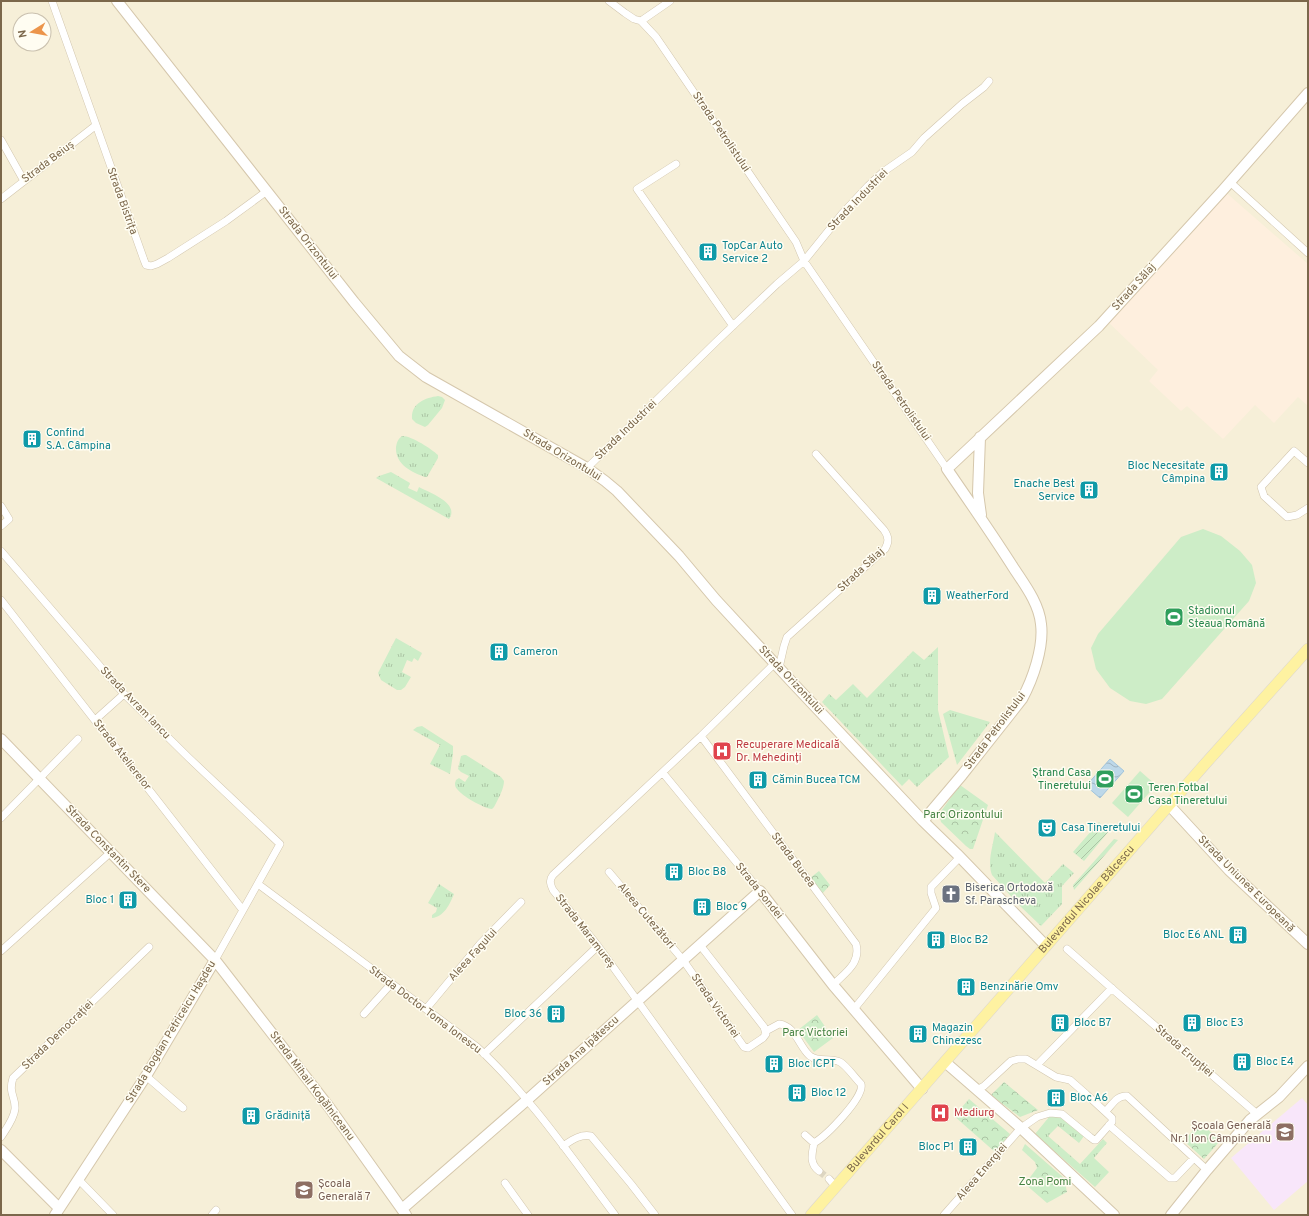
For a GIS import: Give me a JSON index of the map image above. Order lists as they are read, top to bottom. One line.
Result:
{"streets":{"main road":["Bulevardul Nicolae Bălcescu","Bulevardul Carol I"],"street":["Strada Petrolistului","Strada Beiuș","Strada Industriei","Strada Bistrița","Strada Orizontului","Strada Sălaj","Strada Avram Iancu","Strada Atelierelor","Strada Constantin Stere","Strada Bucea","Strada Uniunea Europeană","Strada Sondei","Aleea Cutezători","Strada Maramureș","Aleea Fagului","Strada Victoriei","Strada Doctor Toma Ionescu","Strada Bogdan Petriceicu Hașdeu","Strada Democrației","Strada Ana Ipătescu","Strada Erupției","Strada Mihail Kogălniceanu","Aleea Energiei"]},"crossings":[["Strada Petrolistului","Strada Industriei"],["Strada Petrolistului","Strada Orizontului"],["Strada Petrolistului","Strada Sălaj"],["Strada Beiuș","Strada Bistrița"],["Strada Industriei","Strada Orizontului"],["Strada Bistrița","Strada Orizontului"],["Strada Orizontului","Strada Sălaj"],["Strada Orizontului","Bulevardul Nicolae Bălcescu"],["Strada Orizontului","Strada Maramureș"],["Strada Sălaj","Strada Maramureș"],["Strada Avram Iancu","Strada Bogdan Petriceicu Hașdeu"],["Strada Atelierelor","Strada Bogdan Petriceicu Hașdeu"],["Strada Constantin Stere","Strada Bogdan Petriceicu Hașdeu"],["Strada Constantin Stere","Strada Mihail Kogălniceanu"],["Strada Bucea","Strada Sondei"],["Strada Bucea","Strada Maramureș"],["Strada Uniunea Europeană","Bulevardul Nicolae Bălcescu"],["Strada Sondei","Strada Maramureș"],["Strada Sondei","Strada Ana Ipătescu"],["Strada Sondei","Bulevardul Carol I"],["Bulevardul Nicolae Bălcescu","Bulevardul Carol I"],["Aleea Cutezători","Strada Victoriei"],["Aleea Cutezători","Strada Ana Ipătescu"],["Strada Maramureș","Strada Ana Ipătescu"],["Aleea Fagului","Strada Doctor Toma Ionescu"],["Strada Victoriei","Strada Ana Ipătescu"],["Strada Doctor Toma Ionescu","Strada Bogdan Petriceicu Hașdeu"],["Strada Doctor Toma Ionescu","Strada Ana Ipătescu"],["Strada Bogdan Petriceicu Hașdeu","Strada Mihail Kogălniceanu"],["Strada Ana Ipătescu","Strada Mihail Kogălniceanu"]],"parks":["Parc Orizontului","Parc Victoriei","Zona Pomi"],"places":{"building":["TopCar Auto Service 2","Confind S.A. Câmpina","Bloc Necesitate Câmpina","Enache Best Service","WeatherFord","Cameron","Cămin Bucea TCM","Bloc B8","Bloc 1","Bloc 9","Bloc E6 ANL","Bloc B2","Benzinărie Omv","Bloc 36","Bloc B7","Bloc E3","Magazin Chinezesc","Bloc E4","Bloc ICPT","Bloc 12","Bloc A6","Grădiniță","Bloc P1"],"sports":["Stadionul Steaua Română","Ștrand Casa Tineretului","Teren Fotbal Casa Tineretului"],"hospital":["Recuperare Medicală Dr. Mehedinți","Mediurg"],"theatre":["Casa Tineretului"],"church":["Biserica Ortodoxă Sf. Parascheva"],"school or university":["Școala Generală Nr.1 Ion Câmpineanu","Școala Generală 7"]},"north":"left"}
